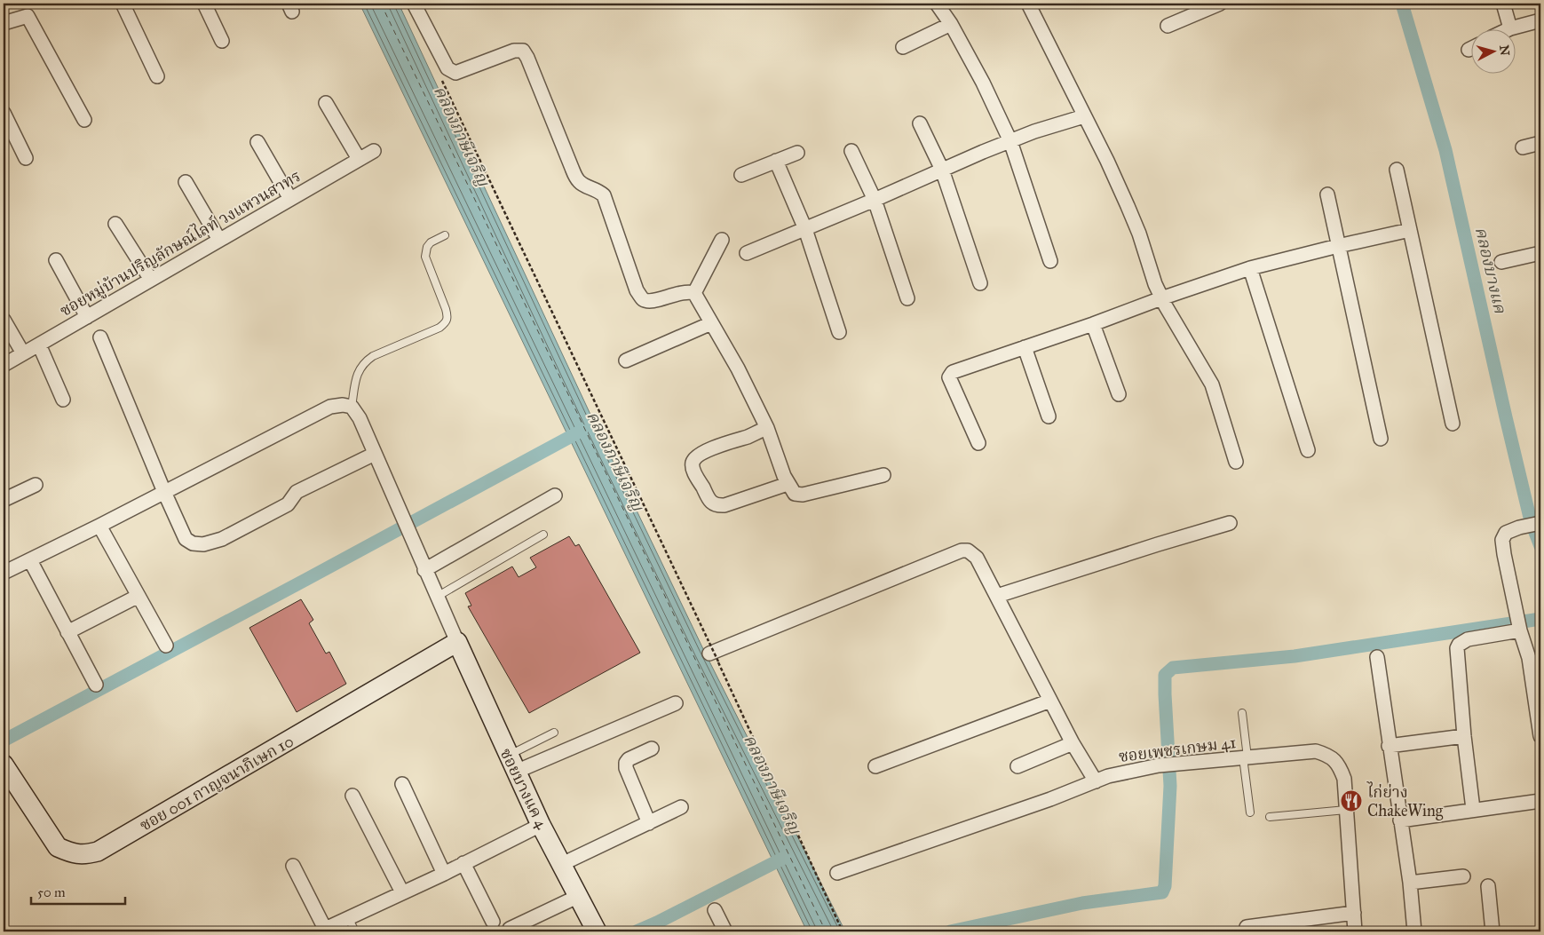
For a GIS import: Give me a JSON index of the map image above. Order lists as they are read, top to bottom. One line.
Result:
{"streets":{"street":["ซอยหมู่บ้านปริญลักษณ์ไลท์ วงแหวนสาทร","ซอยเพชรเกษม 41","ซอย 001 กาญจนาภิเษก 10","ซอยบางแค 4"]},"crossings":[["ซอย 001 กาญจนาภิเษก 10","ซอยบางแค 4"]],"water":["คลองภาษีเจริญ","คลองบางแค"],"places":{"restaurant":["ไก่ย่าง ChakeWing"]},"scale_bar":"50 m","north":"right"}
